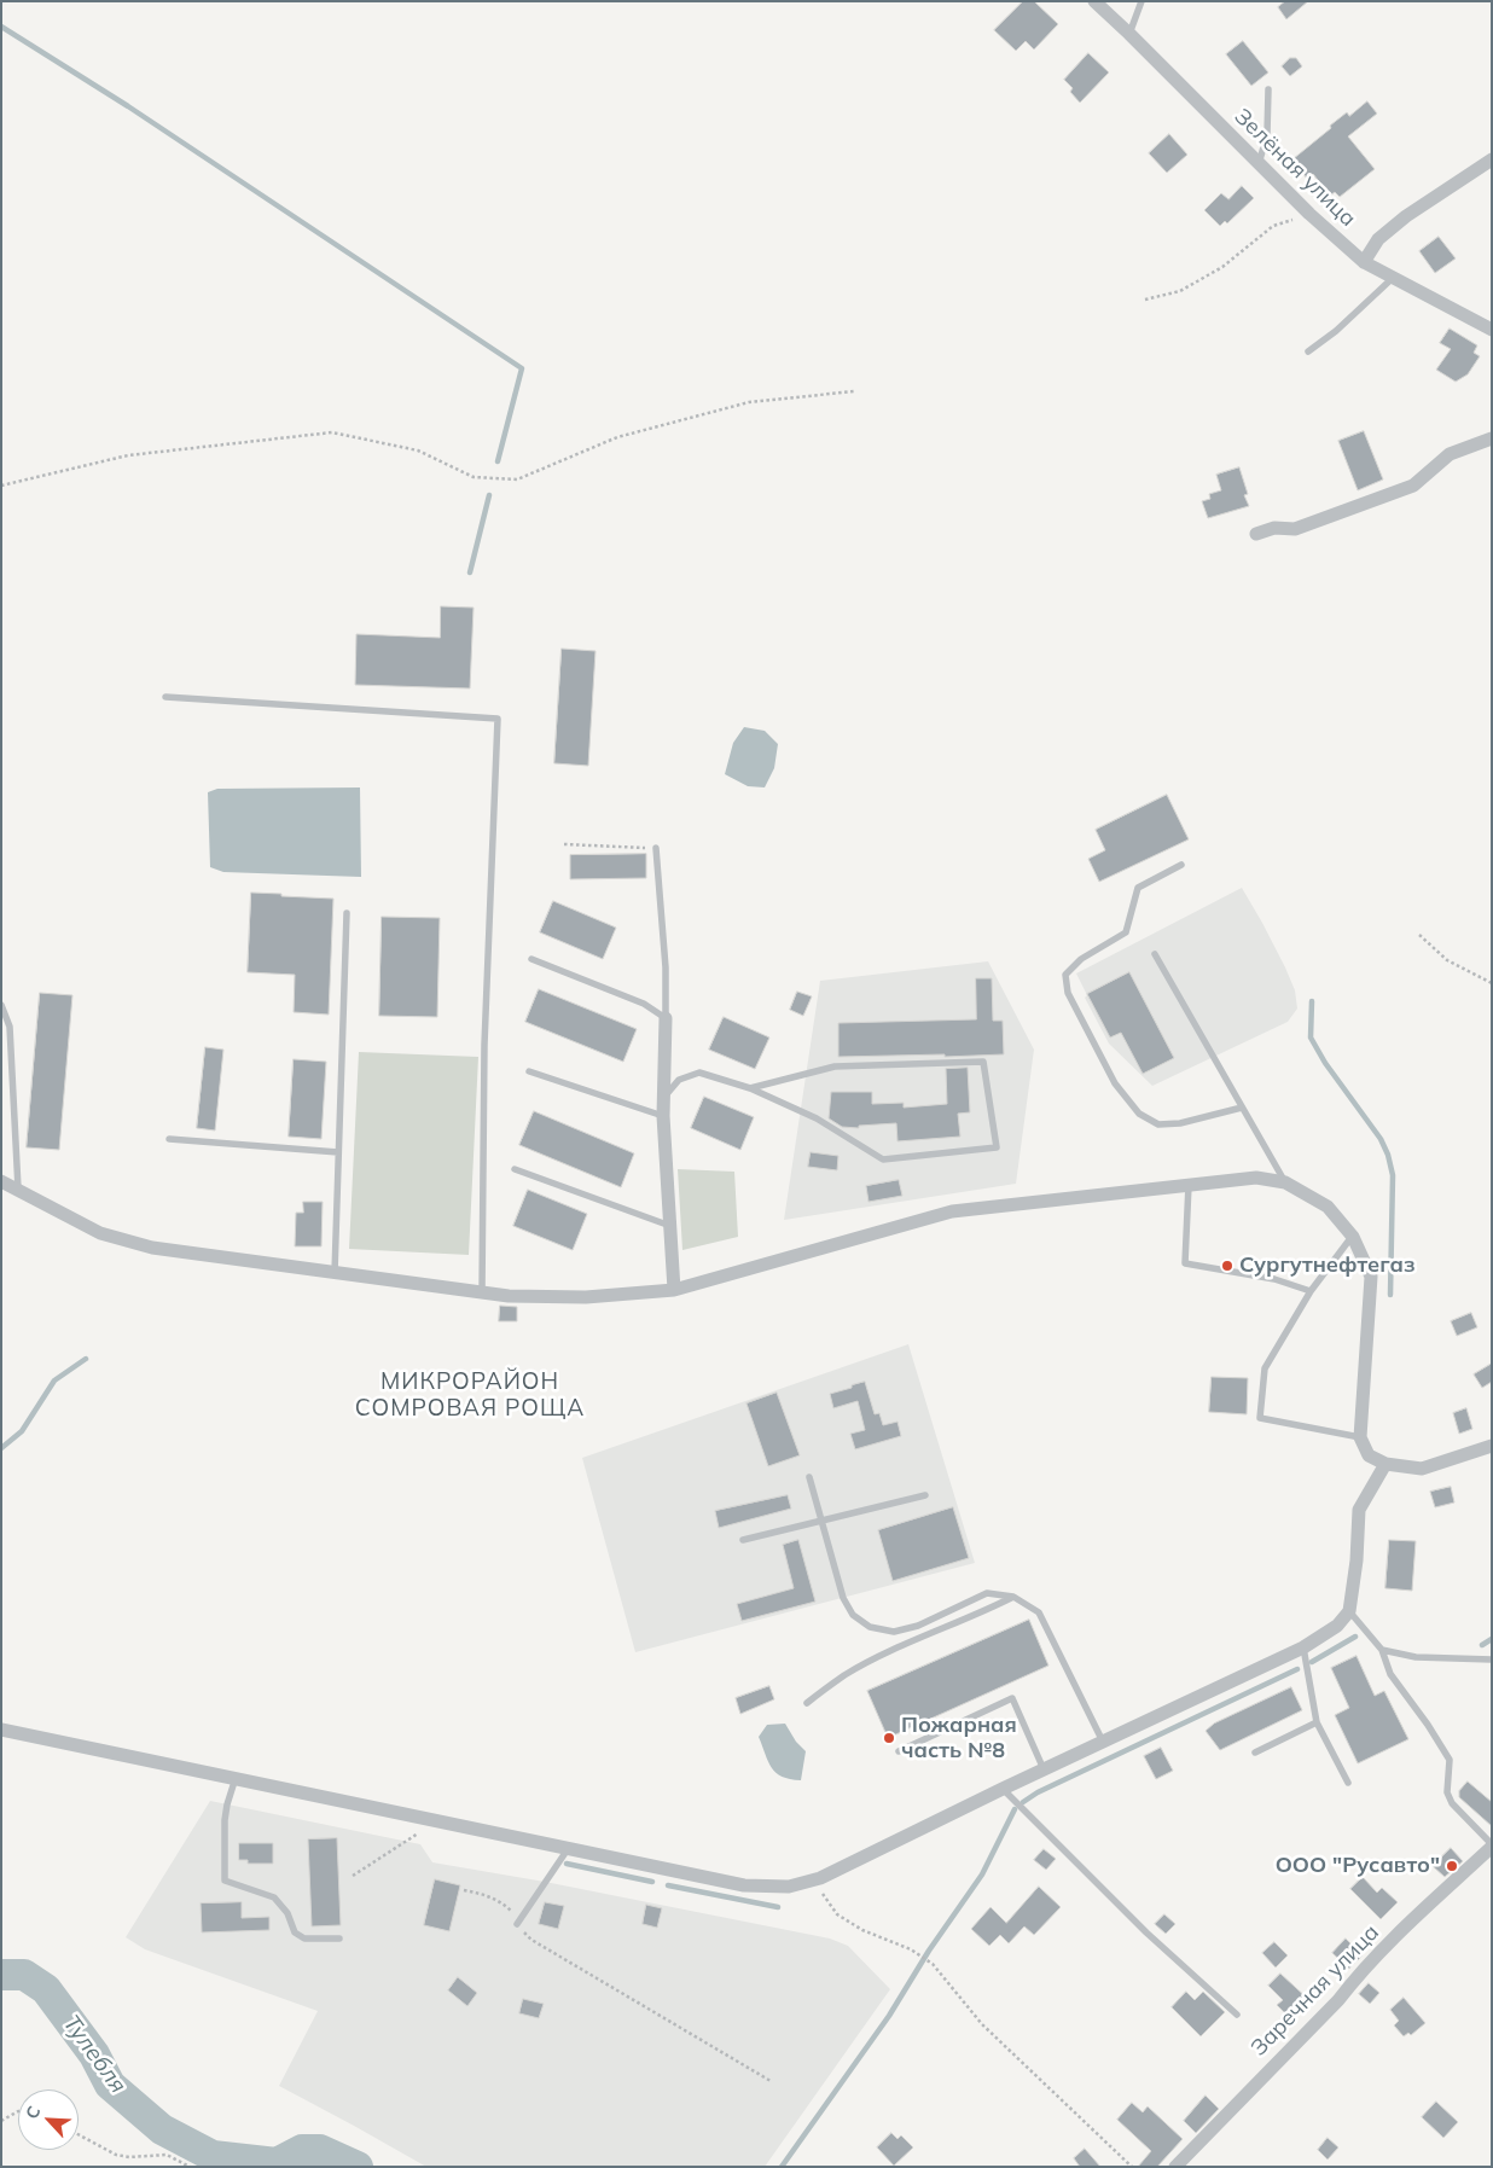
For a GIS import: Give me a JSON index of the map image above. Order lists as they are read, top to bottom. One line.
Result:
{"streets":{"street":["Зелёная улица","Заречная улица"]},"districts":["МИКРОРАЙОН СОМРОВАЯ РОЩА"],"water":["Тулебля"],"places":["Сургутнефтегаз","Пожарная часть №8","ООО \"Русавто\""],"north":"top left"}
